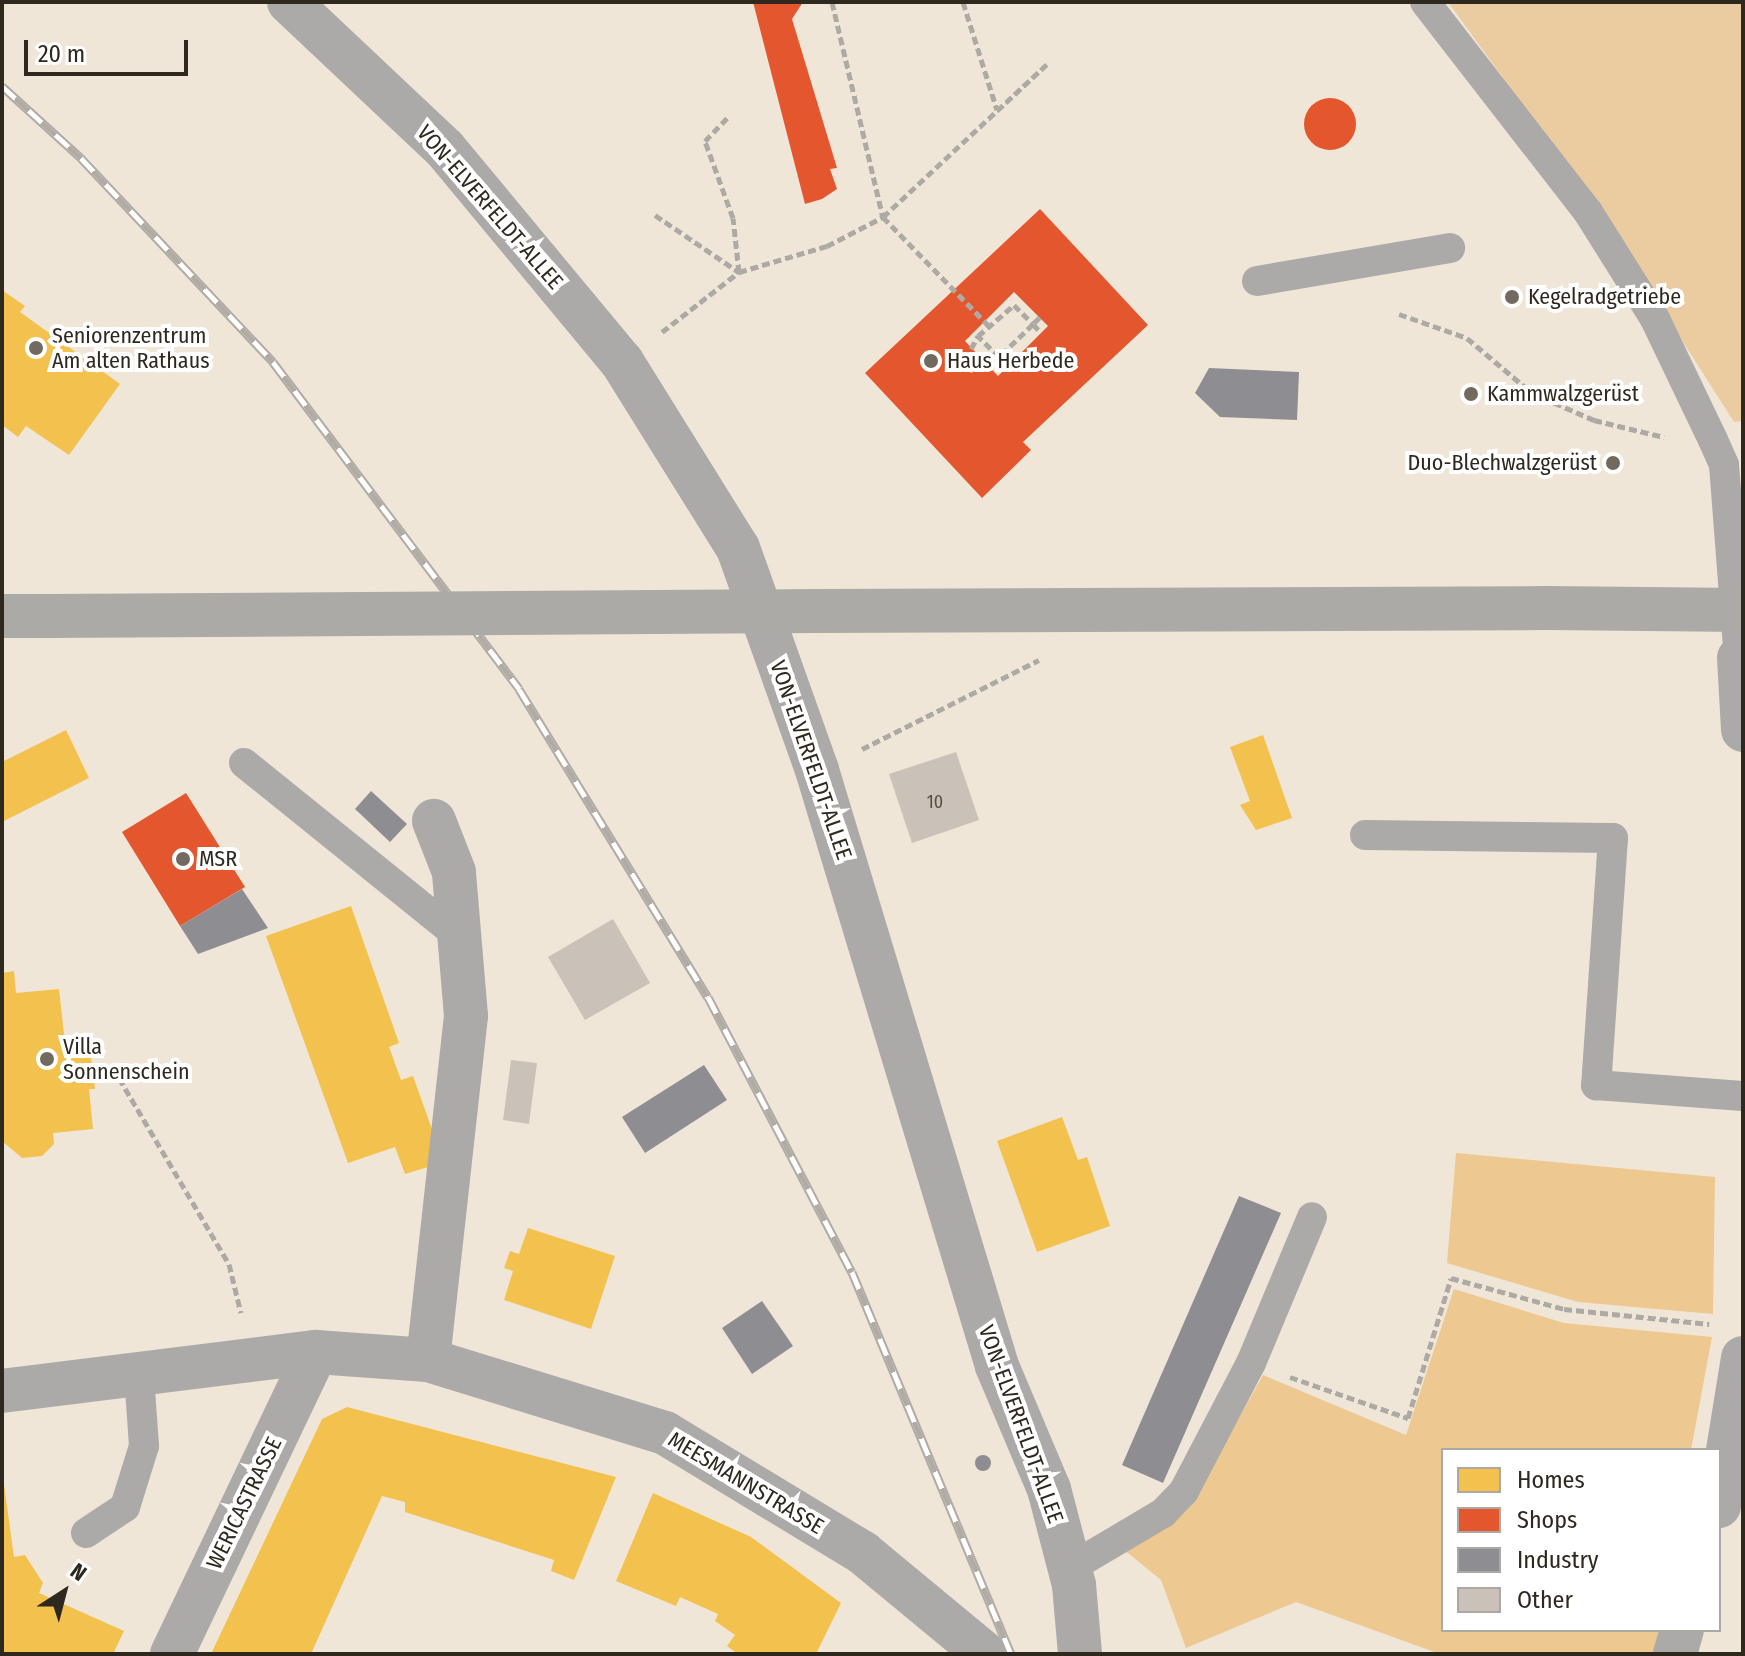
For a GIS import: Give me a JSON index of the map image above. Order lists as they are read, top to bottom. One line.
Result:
{"streets":{"street":["VON-ELVERFELDT-ALLEE","MEESMANNSTRASSE","WERICASTRASSE"]},"crossings":[["MEESMANNSTRASSE","WERICASTRASSE"]],"places":["Kegelradgetriebe","Seniorenzentrum Am alten Rathaus","Haus Herbede","Kammwalzgerüst","Duo-Blechwalzgerüst","MSR","Villa Sonnenschein"],"house_numbers":["10"],"legend":["Homes","Shops","Industry","Other"],"scale_bar":"20 m","north":"top right"}
